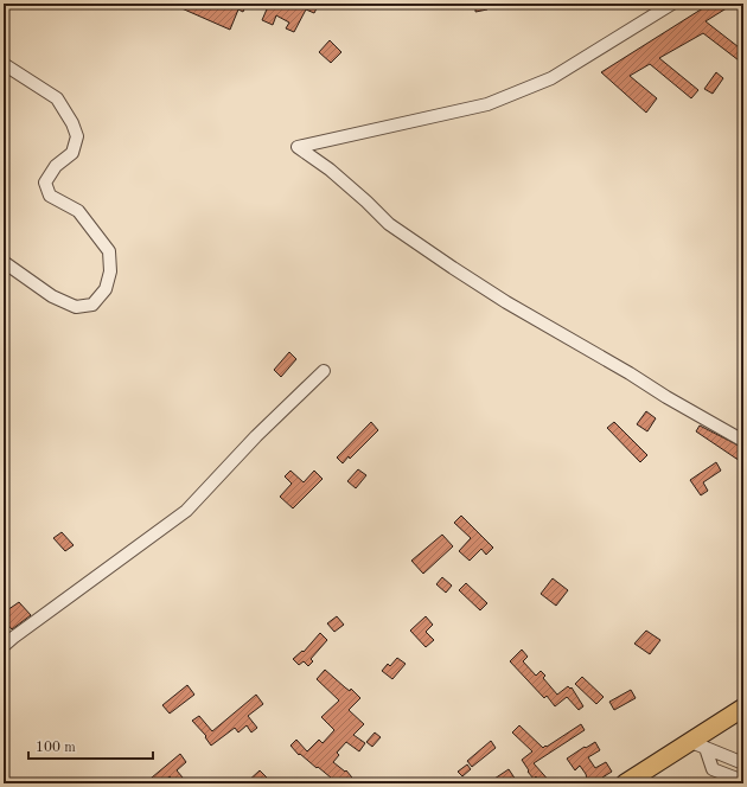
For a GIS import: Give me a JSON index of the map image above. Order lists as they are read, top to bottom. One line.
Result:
{"scale_bar":"100 m"}
